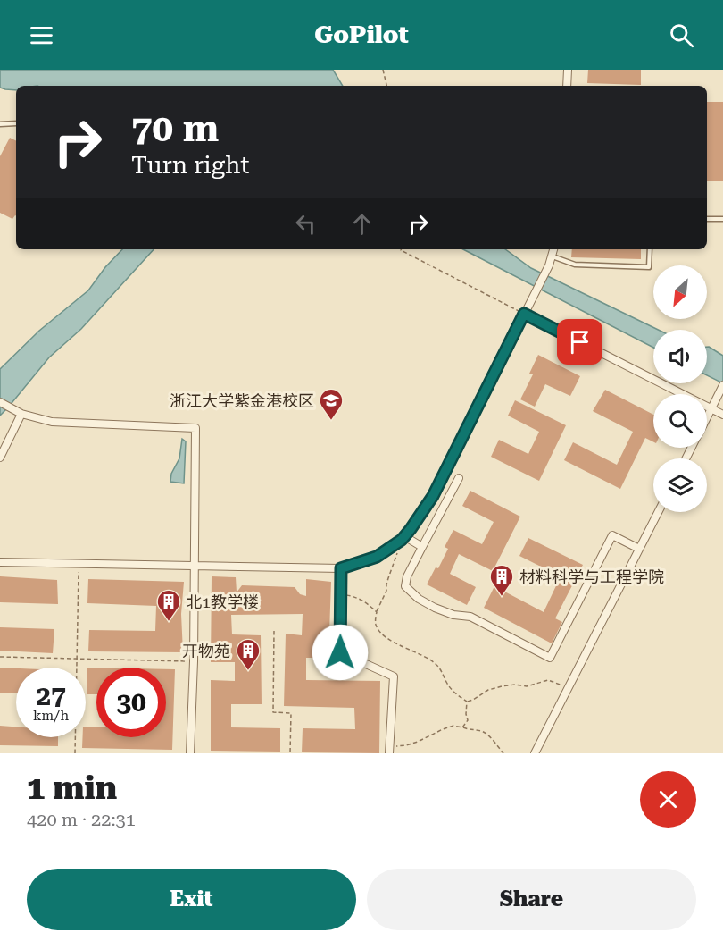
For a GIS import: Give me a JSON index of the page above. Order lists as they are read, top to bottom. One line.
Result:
{"places":{"school or university":["浙江大学紫金港校区"],"building":["材料科学与工程学院","北1教学楼","开物苑"]},"north":"bottom left","page":{"header":"GoPilot","turn":["70 m","Turn right"],"speed":"27 km/h","limit":"30","heading":["1 min","420 m · 22:31"],"buttons":["Exit","Share"]}}
